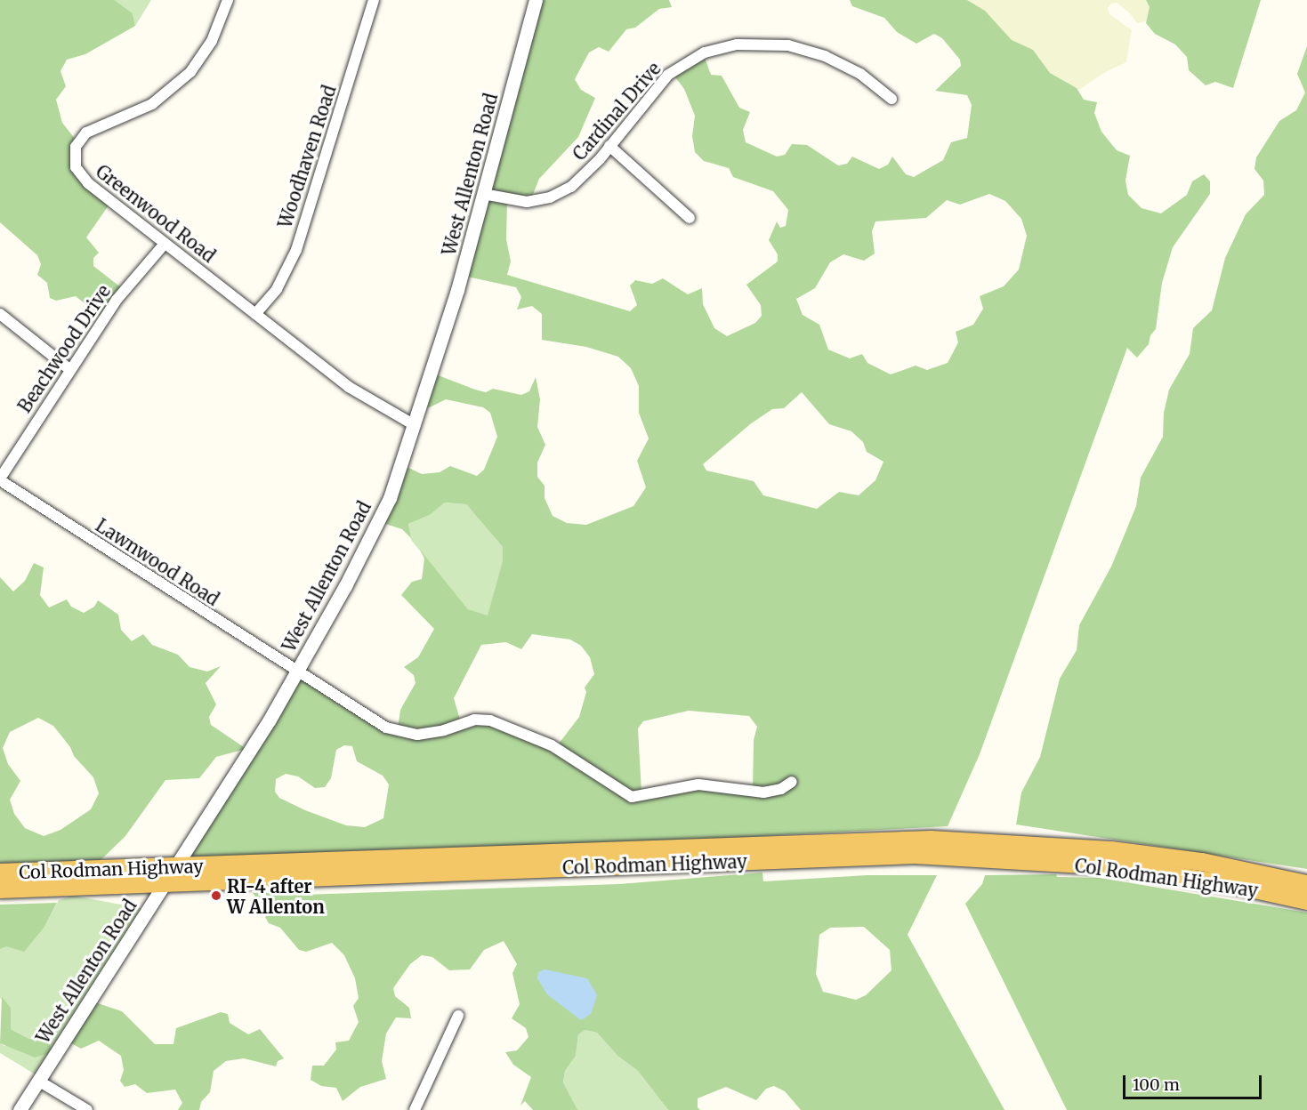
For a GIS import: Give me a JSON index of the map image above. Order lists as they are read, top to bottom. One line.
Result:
{"streets":{"highway":["Col Rodman Highway"],"street":["Cardinal Drive","Woodhaven Road","West Allenton Road","Greenwood Road","Beachwood Drive","Lawnwood Road"]},"crossings":[["Cardinal Drive","West Allenton Road"],["Woodhaven Road","Greenwood Road"],["West Allenton Road","Greenwood Road"],["West Allenton Road","Lawnwood Road"],["West Allenton Road","Col Rodman Highway"],["Greenwood Road","Beachwood Drive"],["Beachwood Drive","Lawnwood Road"]],"places":["RI-4 after W Allenton"],"scale_bar":"100 m"}
